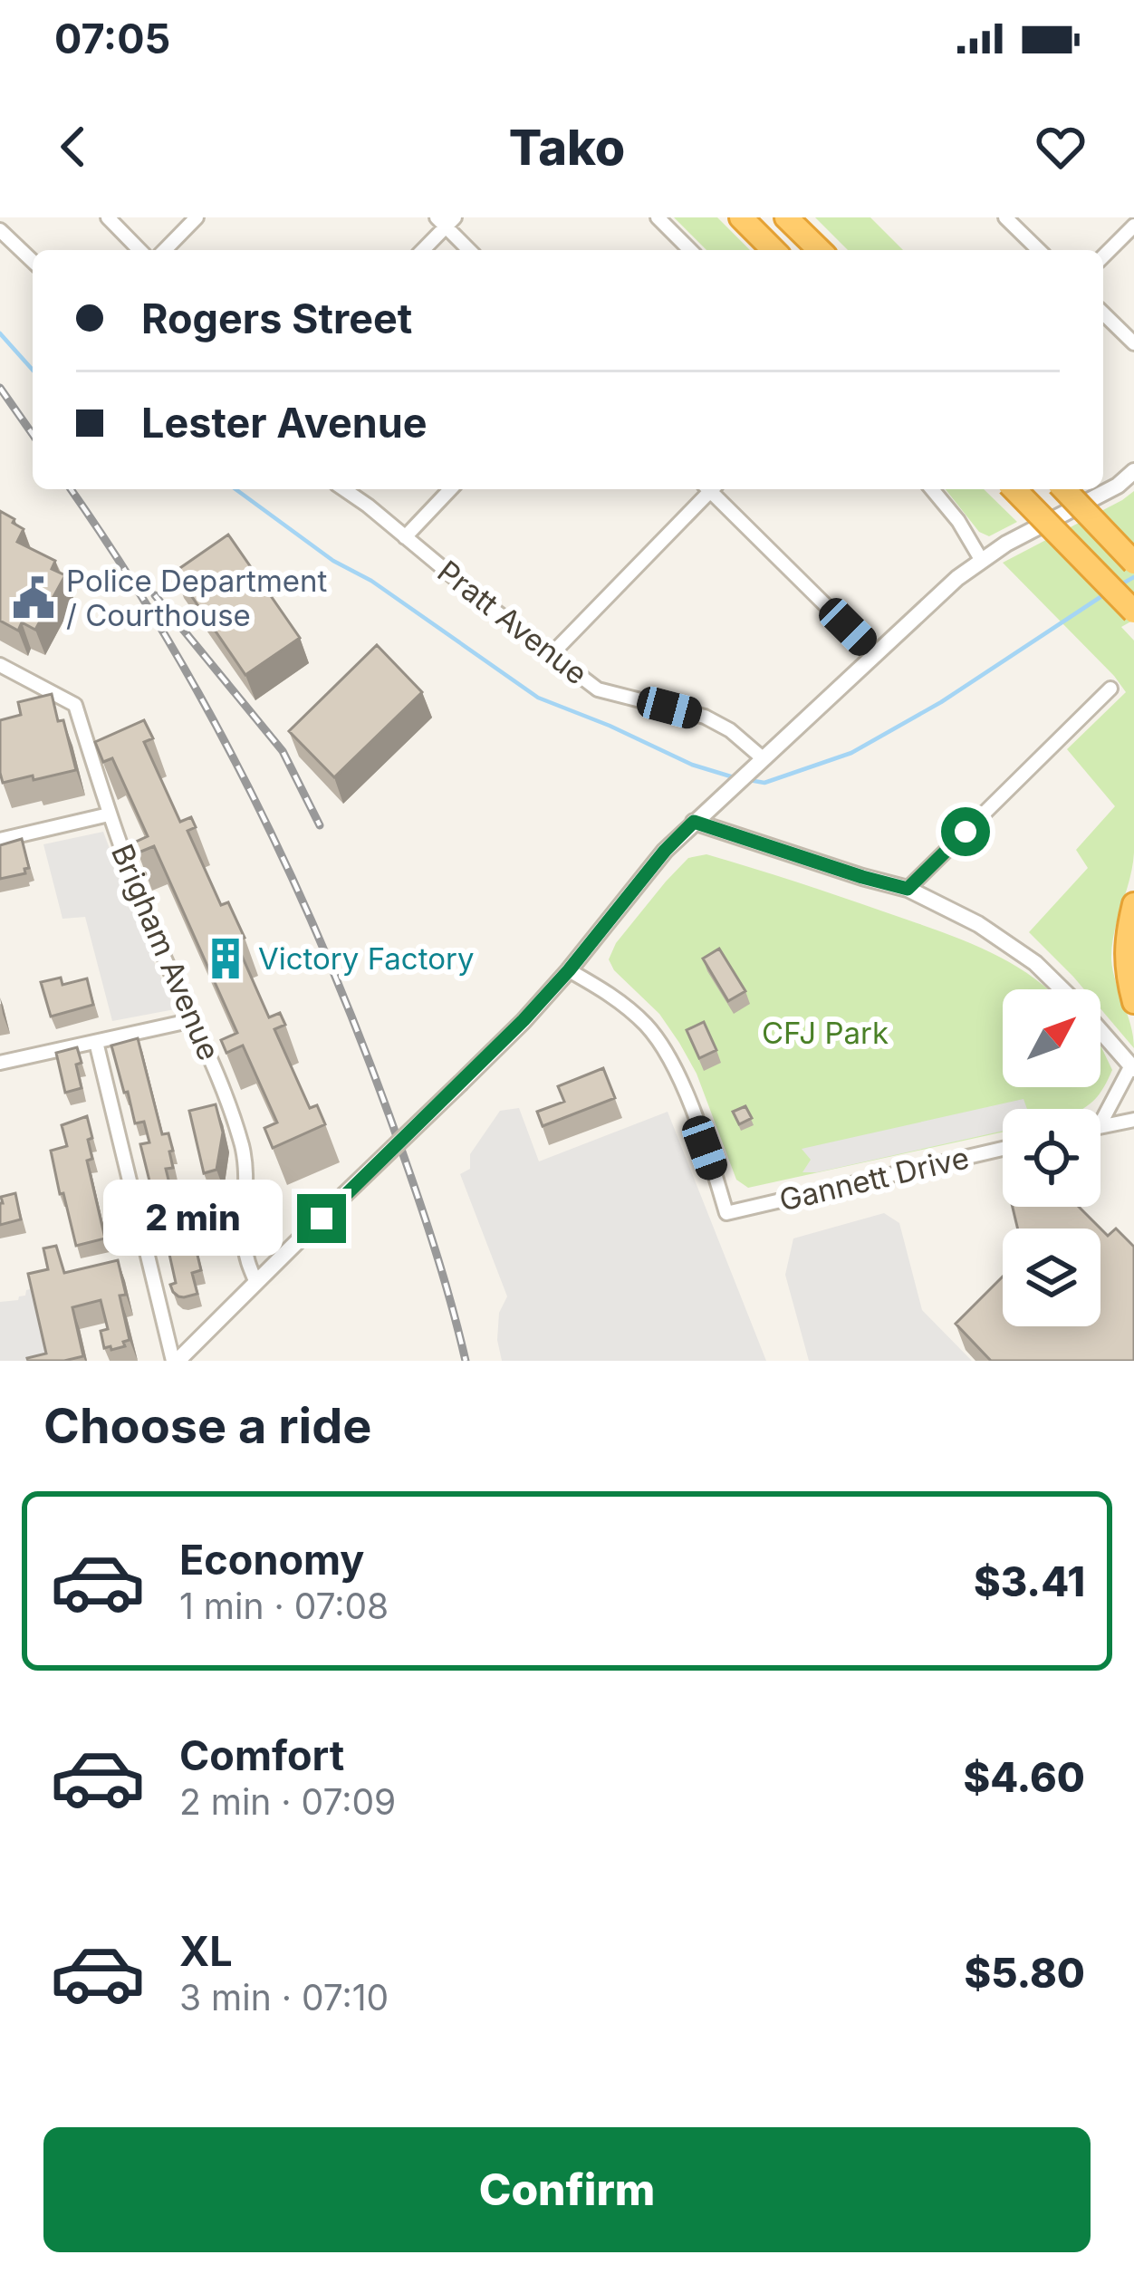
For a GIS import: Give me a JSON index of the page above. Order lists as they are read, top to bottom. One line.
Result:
{"streets":{"street":["Pratt Avenue","Brigham Avenue","Gannett Drive"]},"parks":["CFJ Park"],"places":{"public building":["Police Department / Courthouse"],"building":["Victory Factory"]},"north":"top right","page":{"status":"07:05","header":"Tako","banner":["Rogers Street","Lester Avenue"],"bubble":"2 min","heading":"Choose a ride","list":[{"name":"Economy","note":"1 min · 07:08","value":"$3.41"},{"name":"Comfort","note":"2 min · 07:09","value":"$4.60"},{"name":"XL","note":"3 min · 07:10","value":"$5.80"}],"buttons":"Confirm"}}
